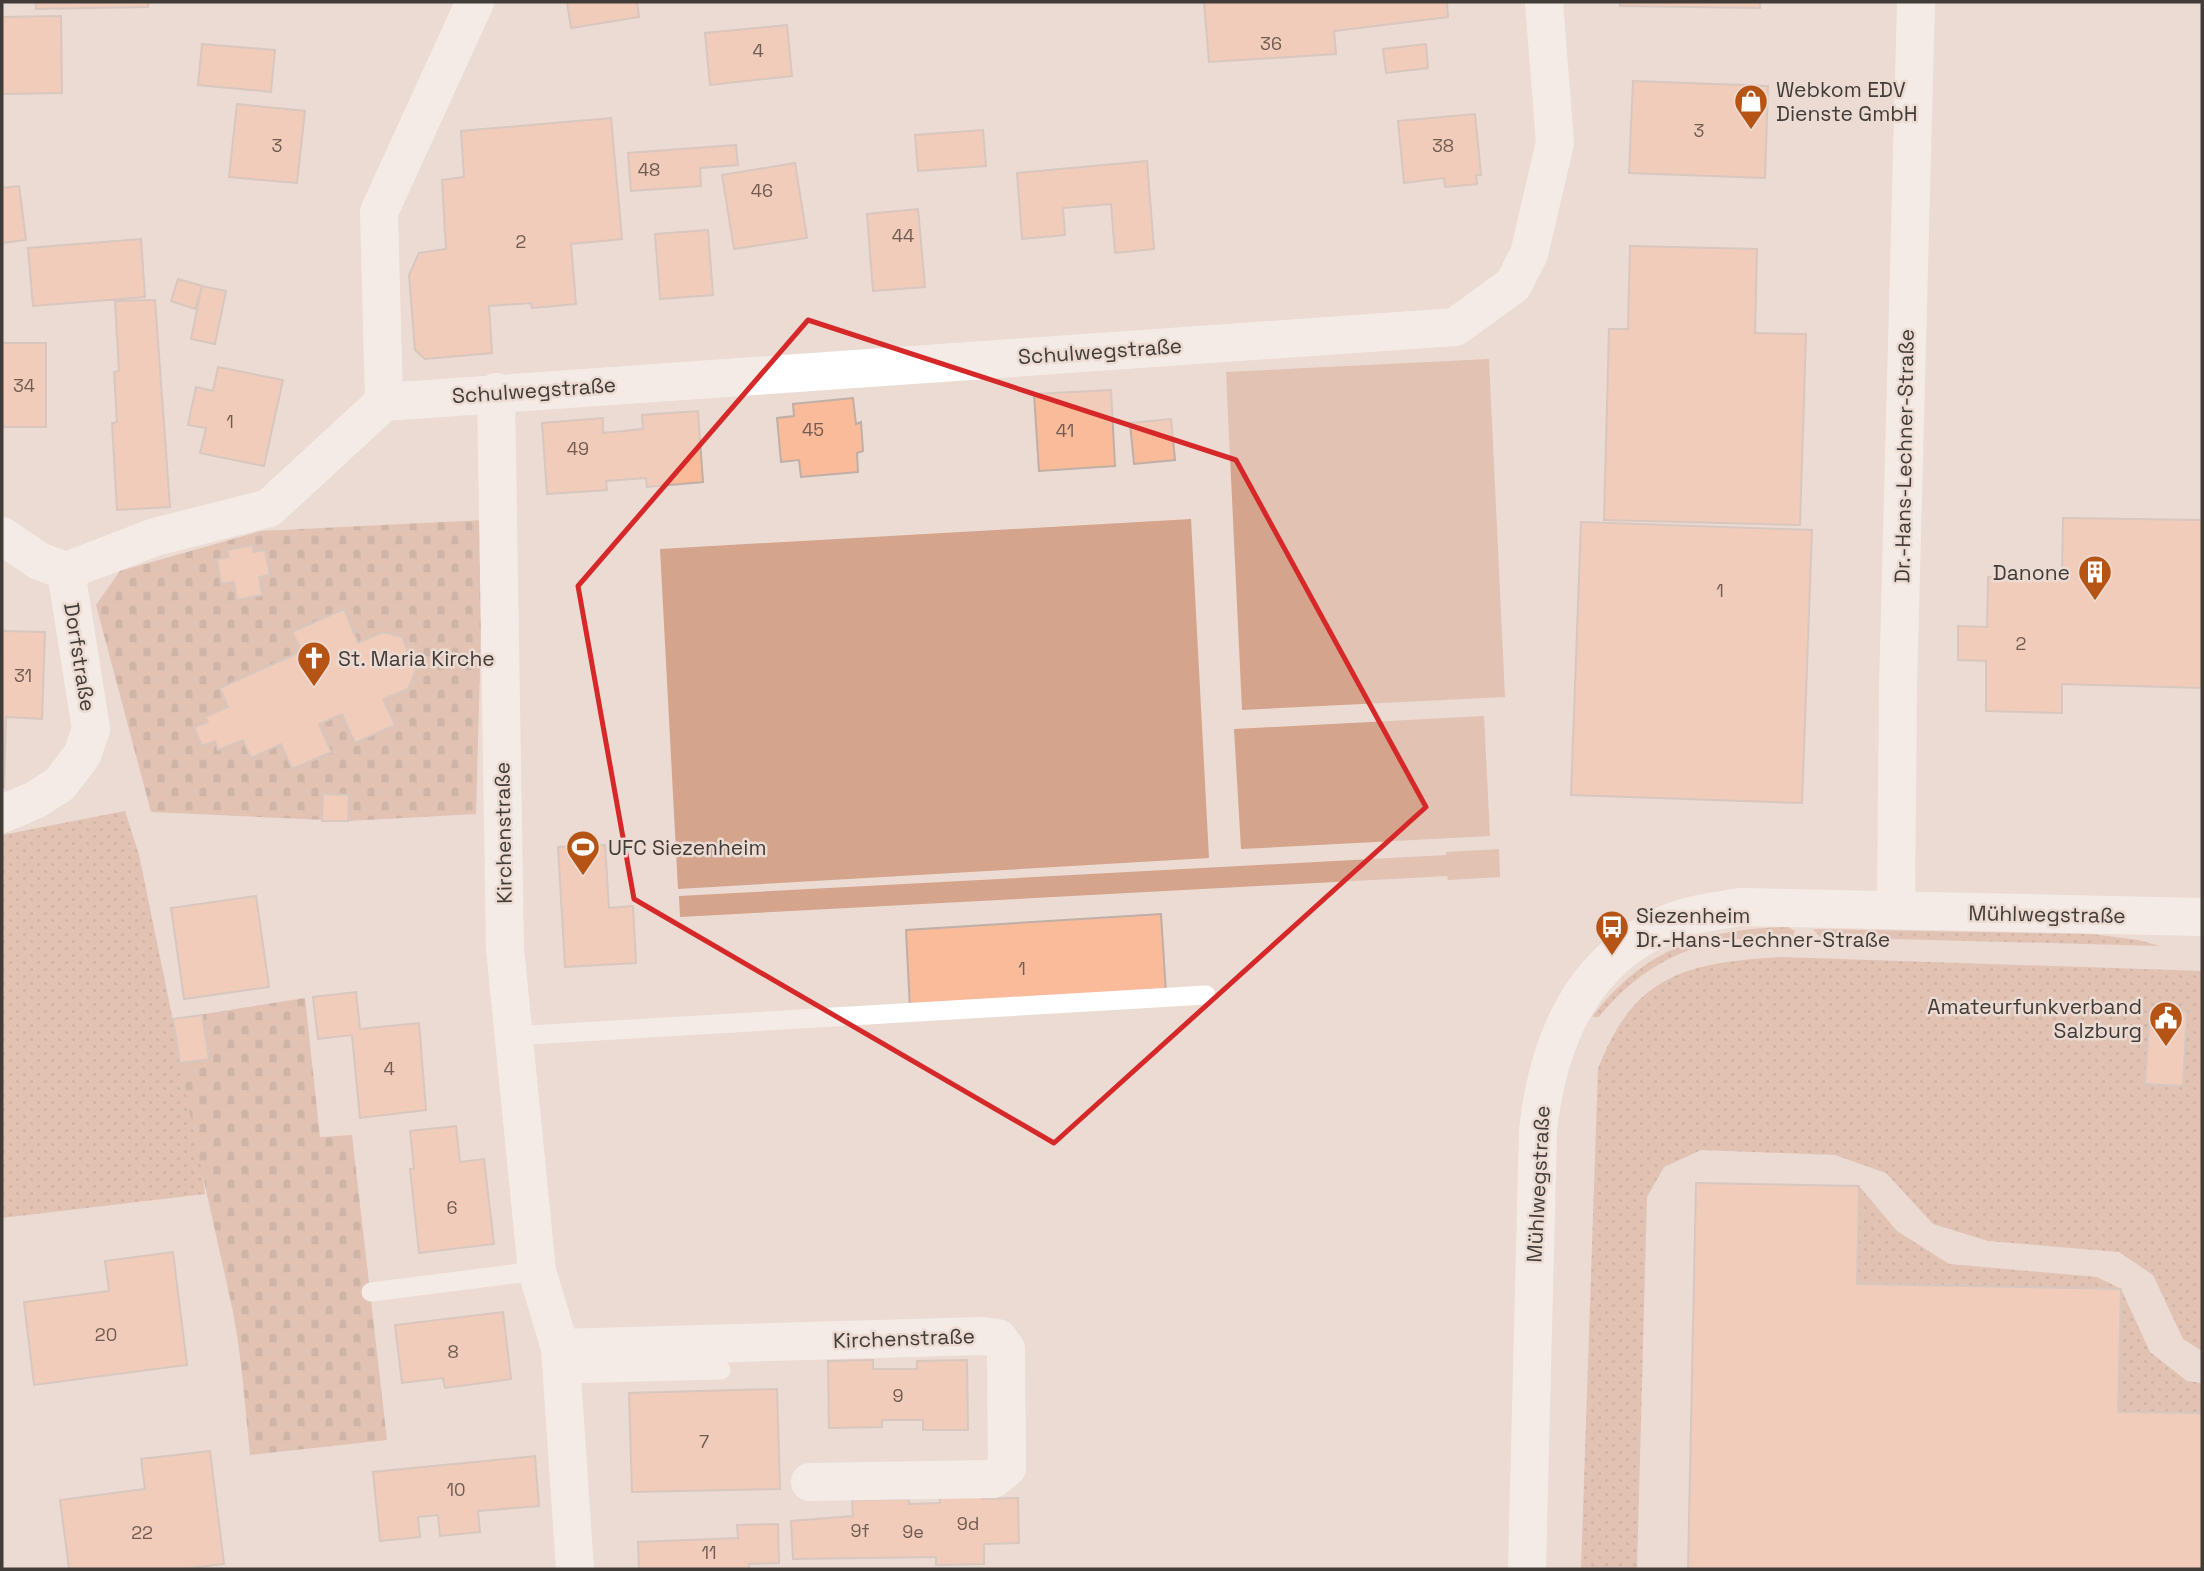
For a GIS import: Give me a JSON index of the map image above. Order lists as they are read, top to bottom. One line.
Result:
{"streets":{"street":["Schulwegstraße","Dr.-Hans-Lechner-Straße","Dorfstraße","Kirchenstraße","Mühlwegstraße"]},"crossings":[["Schulwegstraße","Kirchenstraße"],["Dr.-Hans-Lechner-Straße","Mühlwegstraße"]],"places":{"shop":["Webkom EDV Dienste GmbH"],"building":["Danone"],"church":["St. Maria Kirche"],"sports":["UFC Siezenheim"],"bus stop":["Siezenheim Dr.-Hans-Lechner-Straße"],"public building":["Amateurfunkverband Salzburg"]},"house_numbers":["36","4","3","3","38","48","46","44","2","34","1","45","41","49","1","2","31","1","4","6","20","8","9","7","10","9d","9f","9e","22","11"]}
